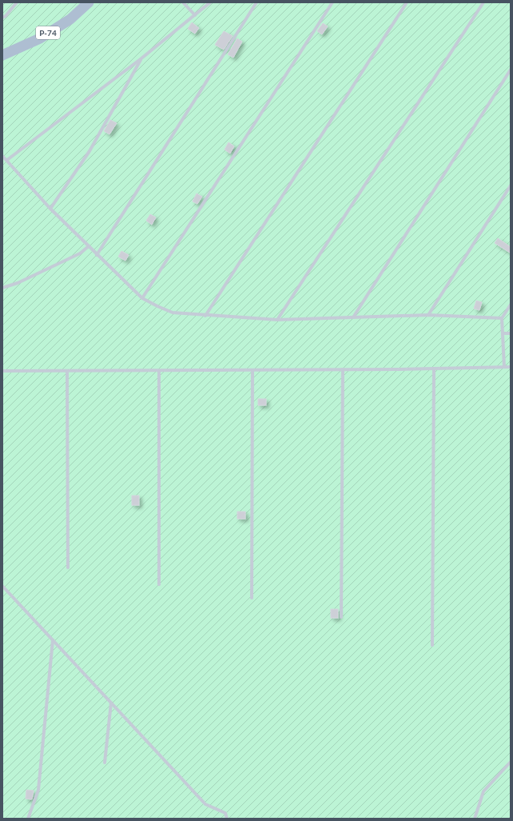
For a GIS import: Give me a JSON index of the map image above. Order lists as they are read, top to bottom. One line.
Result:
{"streets":{"main road":["Р-74"]}}
